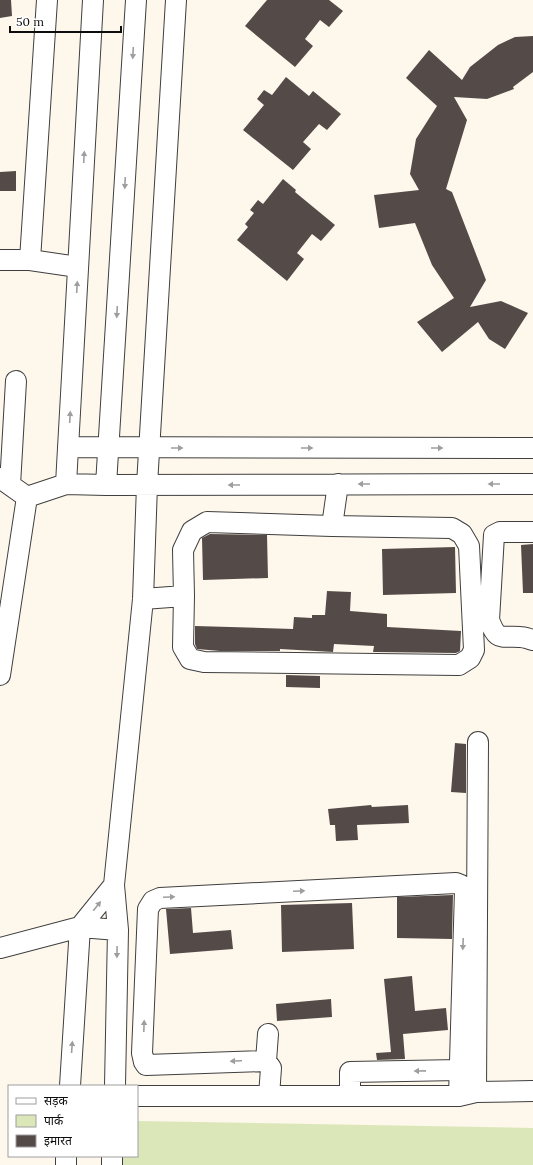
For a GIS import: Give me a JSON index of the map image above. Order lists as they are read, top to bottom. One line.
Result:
{"legend":["सड़क","पार्क","इमारत"],"scale_bar":"50 m"}
